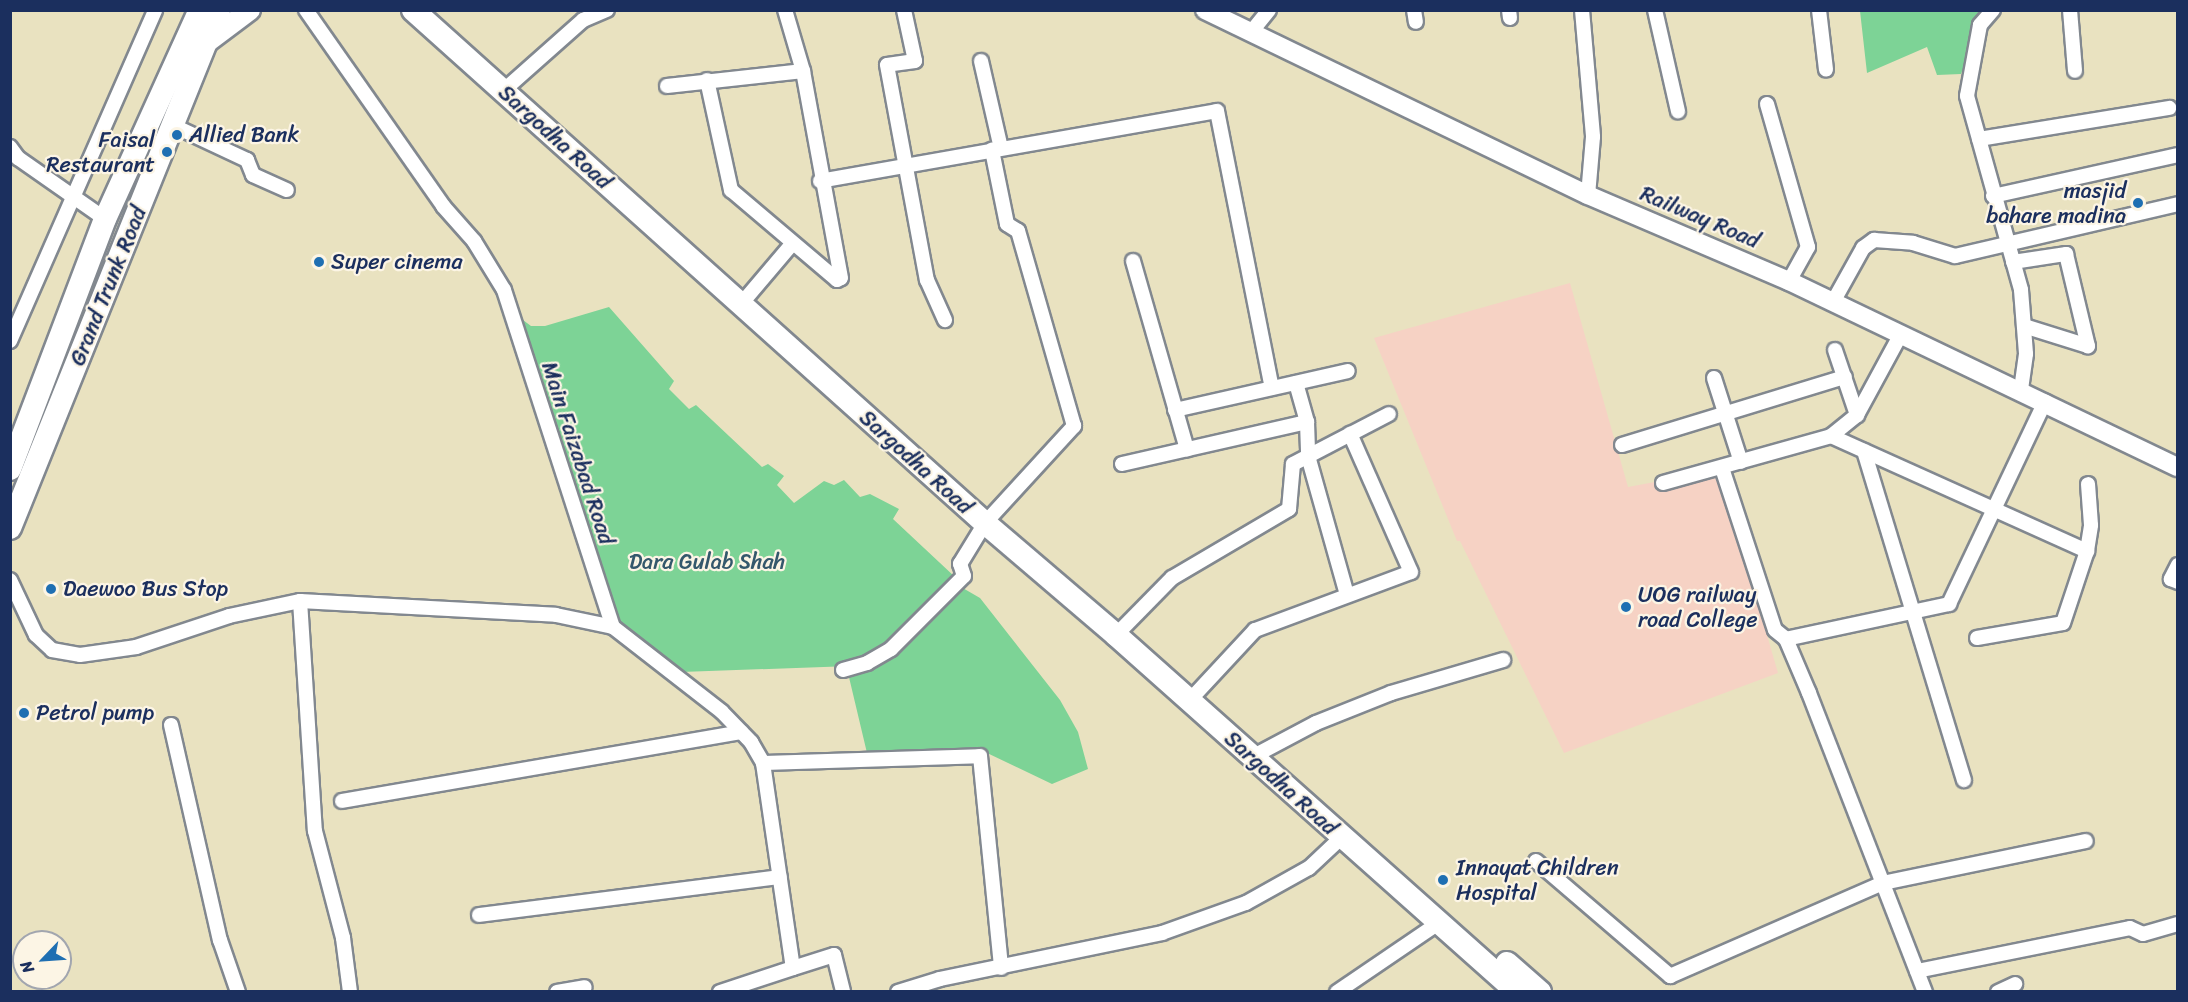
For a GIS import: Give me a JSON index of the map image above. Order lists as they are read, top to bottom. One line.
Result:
{"streets":{"main road":["Sargodha Road","Grand Trunk Road"],"street":["Railway Road","Main Faizabad Road"]},"parks":["Dara Gulab Shah"],"places":["Allied Bank","Faisal Restaurant","masjid bahare madina","Super cinema","Daewoo Bus Stop","UOG railway road College","Petrol pump","Innayat Children Hospital"],"north":"bottom left"}
